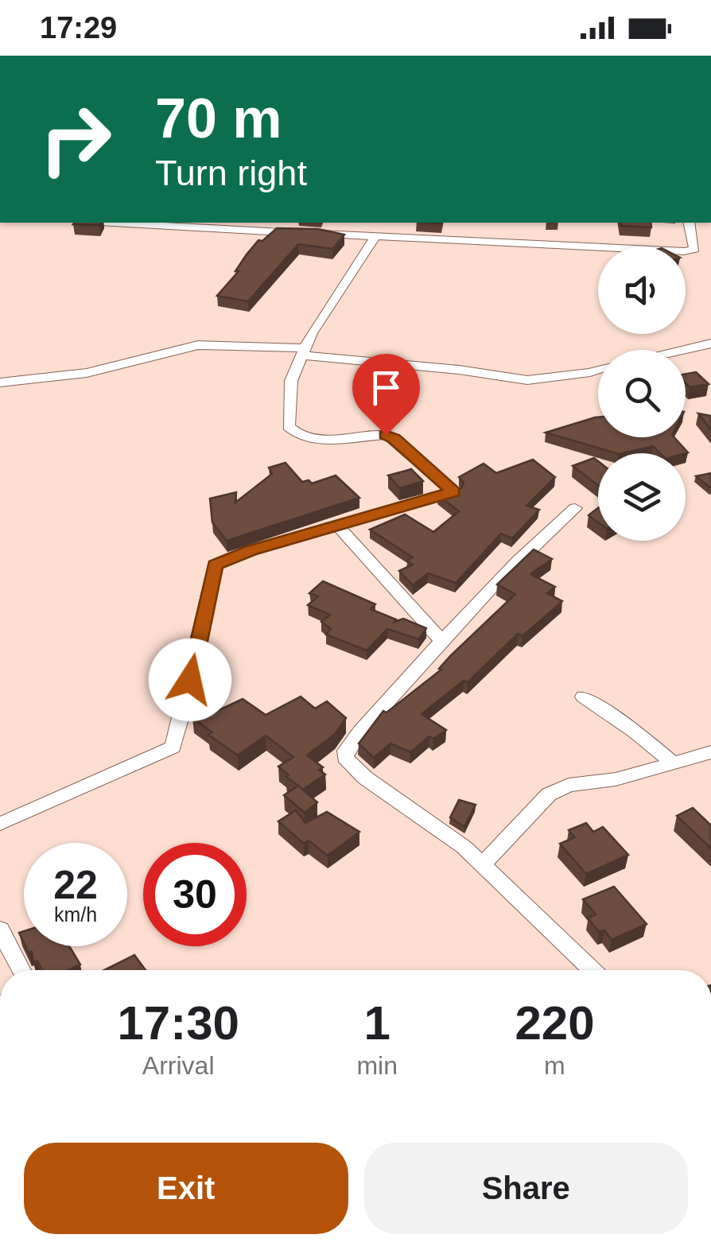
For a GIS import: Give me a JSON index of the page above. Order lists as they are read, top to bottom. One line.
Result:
{"page":{"status":"17:29","turn":["70 m","Turn right"],"speed":"22 km/h","limit":"30","eta":["17:30","Arrival","1","min","220","m"],"buttons":["Exit","Share"]}}
